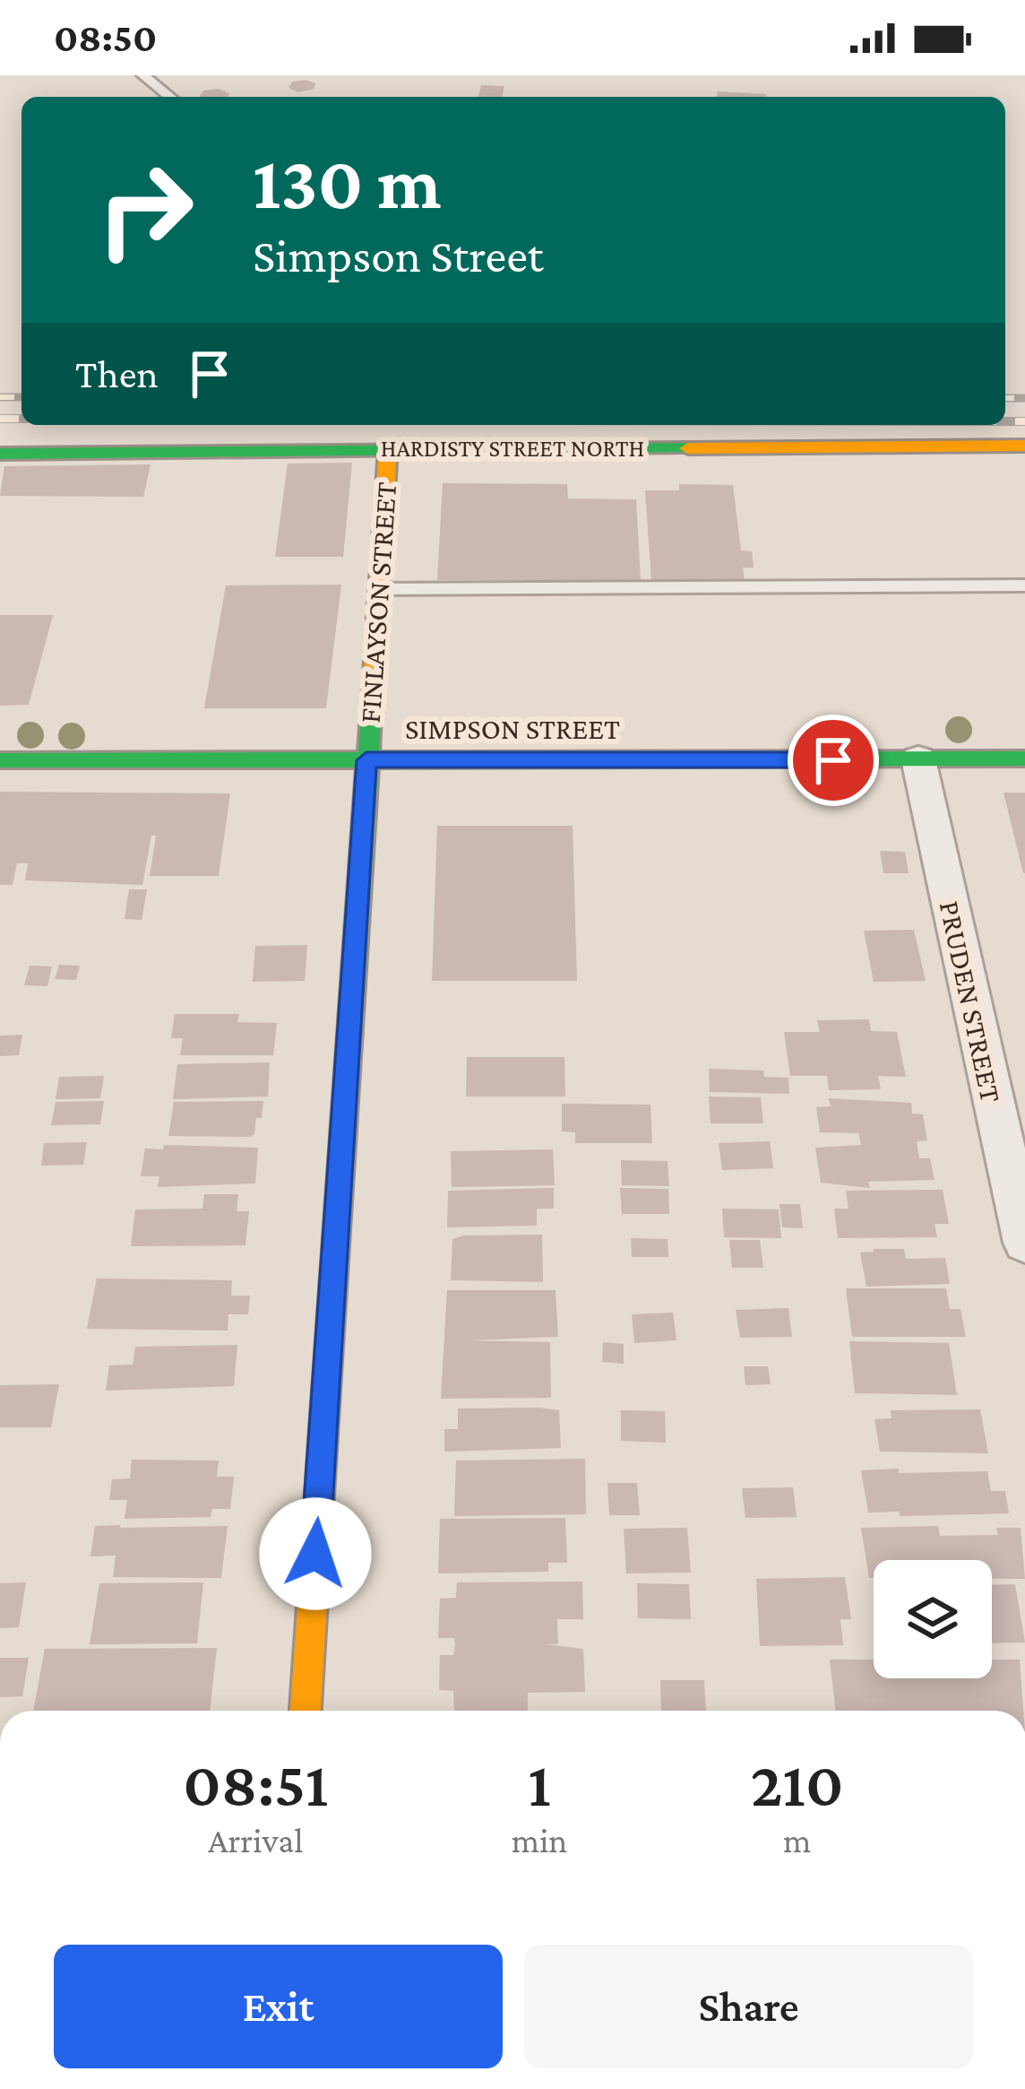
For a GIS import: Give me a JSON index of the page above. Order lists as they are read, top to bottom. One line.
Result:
{"streets":{"street":["HARDISTY STREET NORTH","FINLAYSON STREET","SIMPSON STREET","PRUDEN STREET"]},"crossings":[["HARDISTY STREET NORTH","FINLAYSON STREET"],["FINLAYSON STREET","SIMPSON STREET"],["SIMPSON STREET","PRUDEN STREET"]],"page":{"status":"08:50","turn":["130 m","Simpson Street"],"then":"Then","eta":["08:51","Arrival","1","min","210","m"],"buttons":["Exit","Share"]}}
